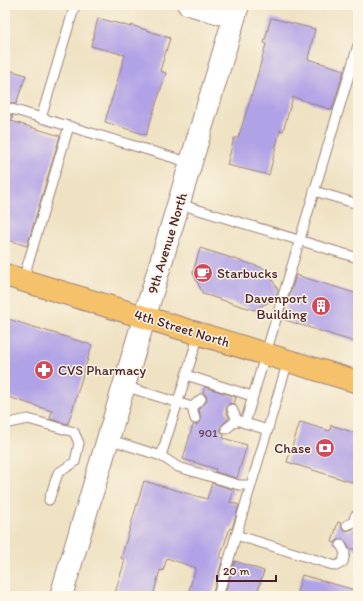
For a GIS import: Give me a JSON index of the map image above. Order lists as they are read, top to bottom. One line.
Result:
{"streets":{"main road":["4th Street North"],"street":["9th Avenue North"]},"crossings":[["9th Avenue North","4th Street North"]],"places":{"cafe":["Starbucks"],"building":["Davenport Building"],"pharmacy":["CVS Pharmacy"],"bank":["Chase"]},"house_numbers":["901"],"scale_bar":"20 m"}
